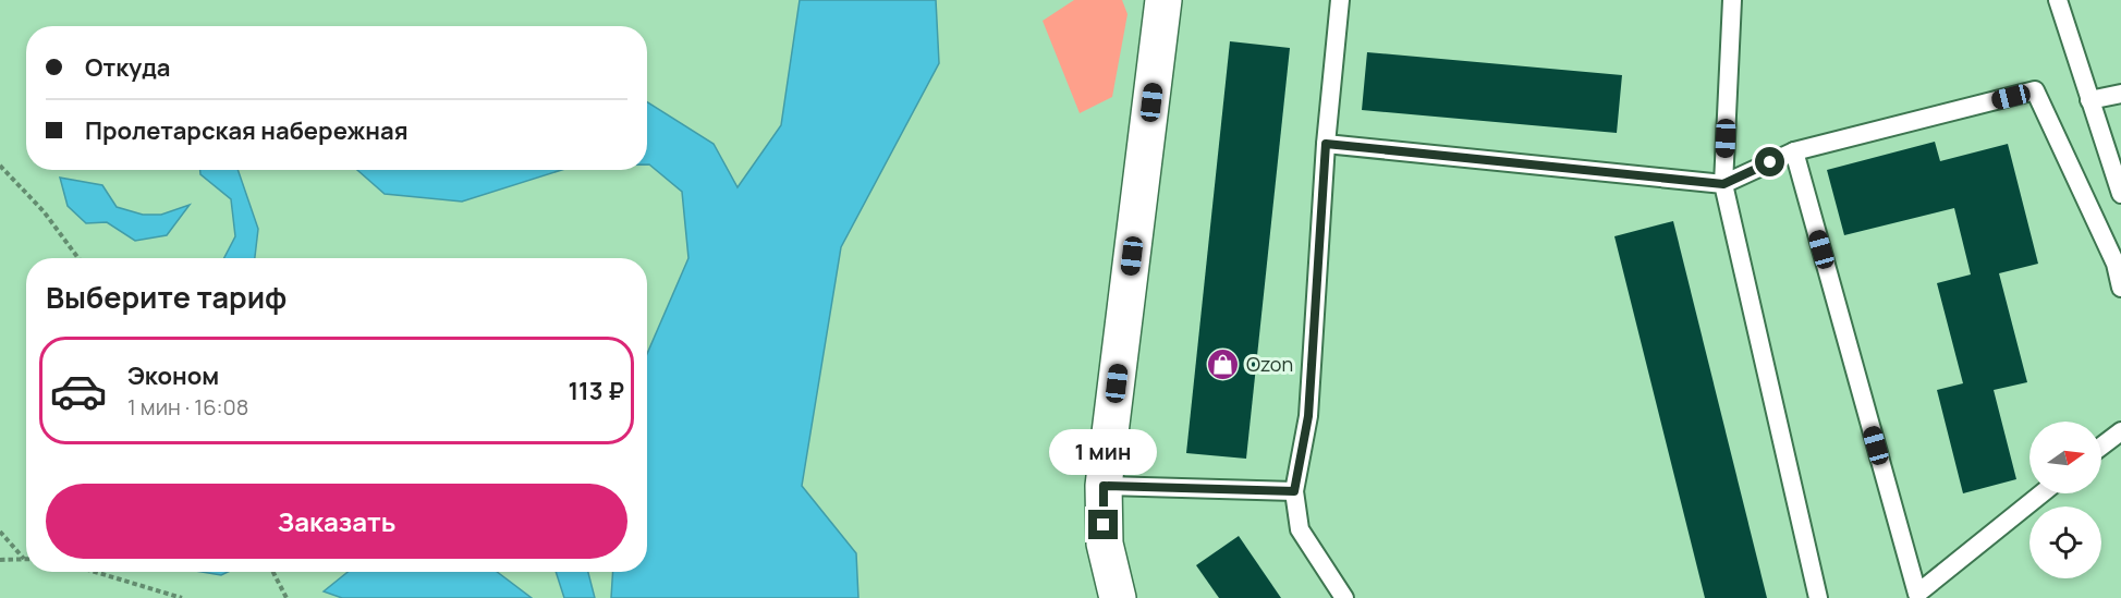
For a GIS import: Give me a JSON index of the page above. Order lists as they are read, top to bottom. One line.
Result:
{"places":{"shop":["Ozon"]},"north":"right","page":{"banner":["Откуда","Пролетарская набережная"],"heading":"Выберите тариф","list":[{"name":"Эконом","note":"1 мин · 16:08","value":"113 ₽"}],"bubble":"1 мин","buttons":"Заказать"}}
